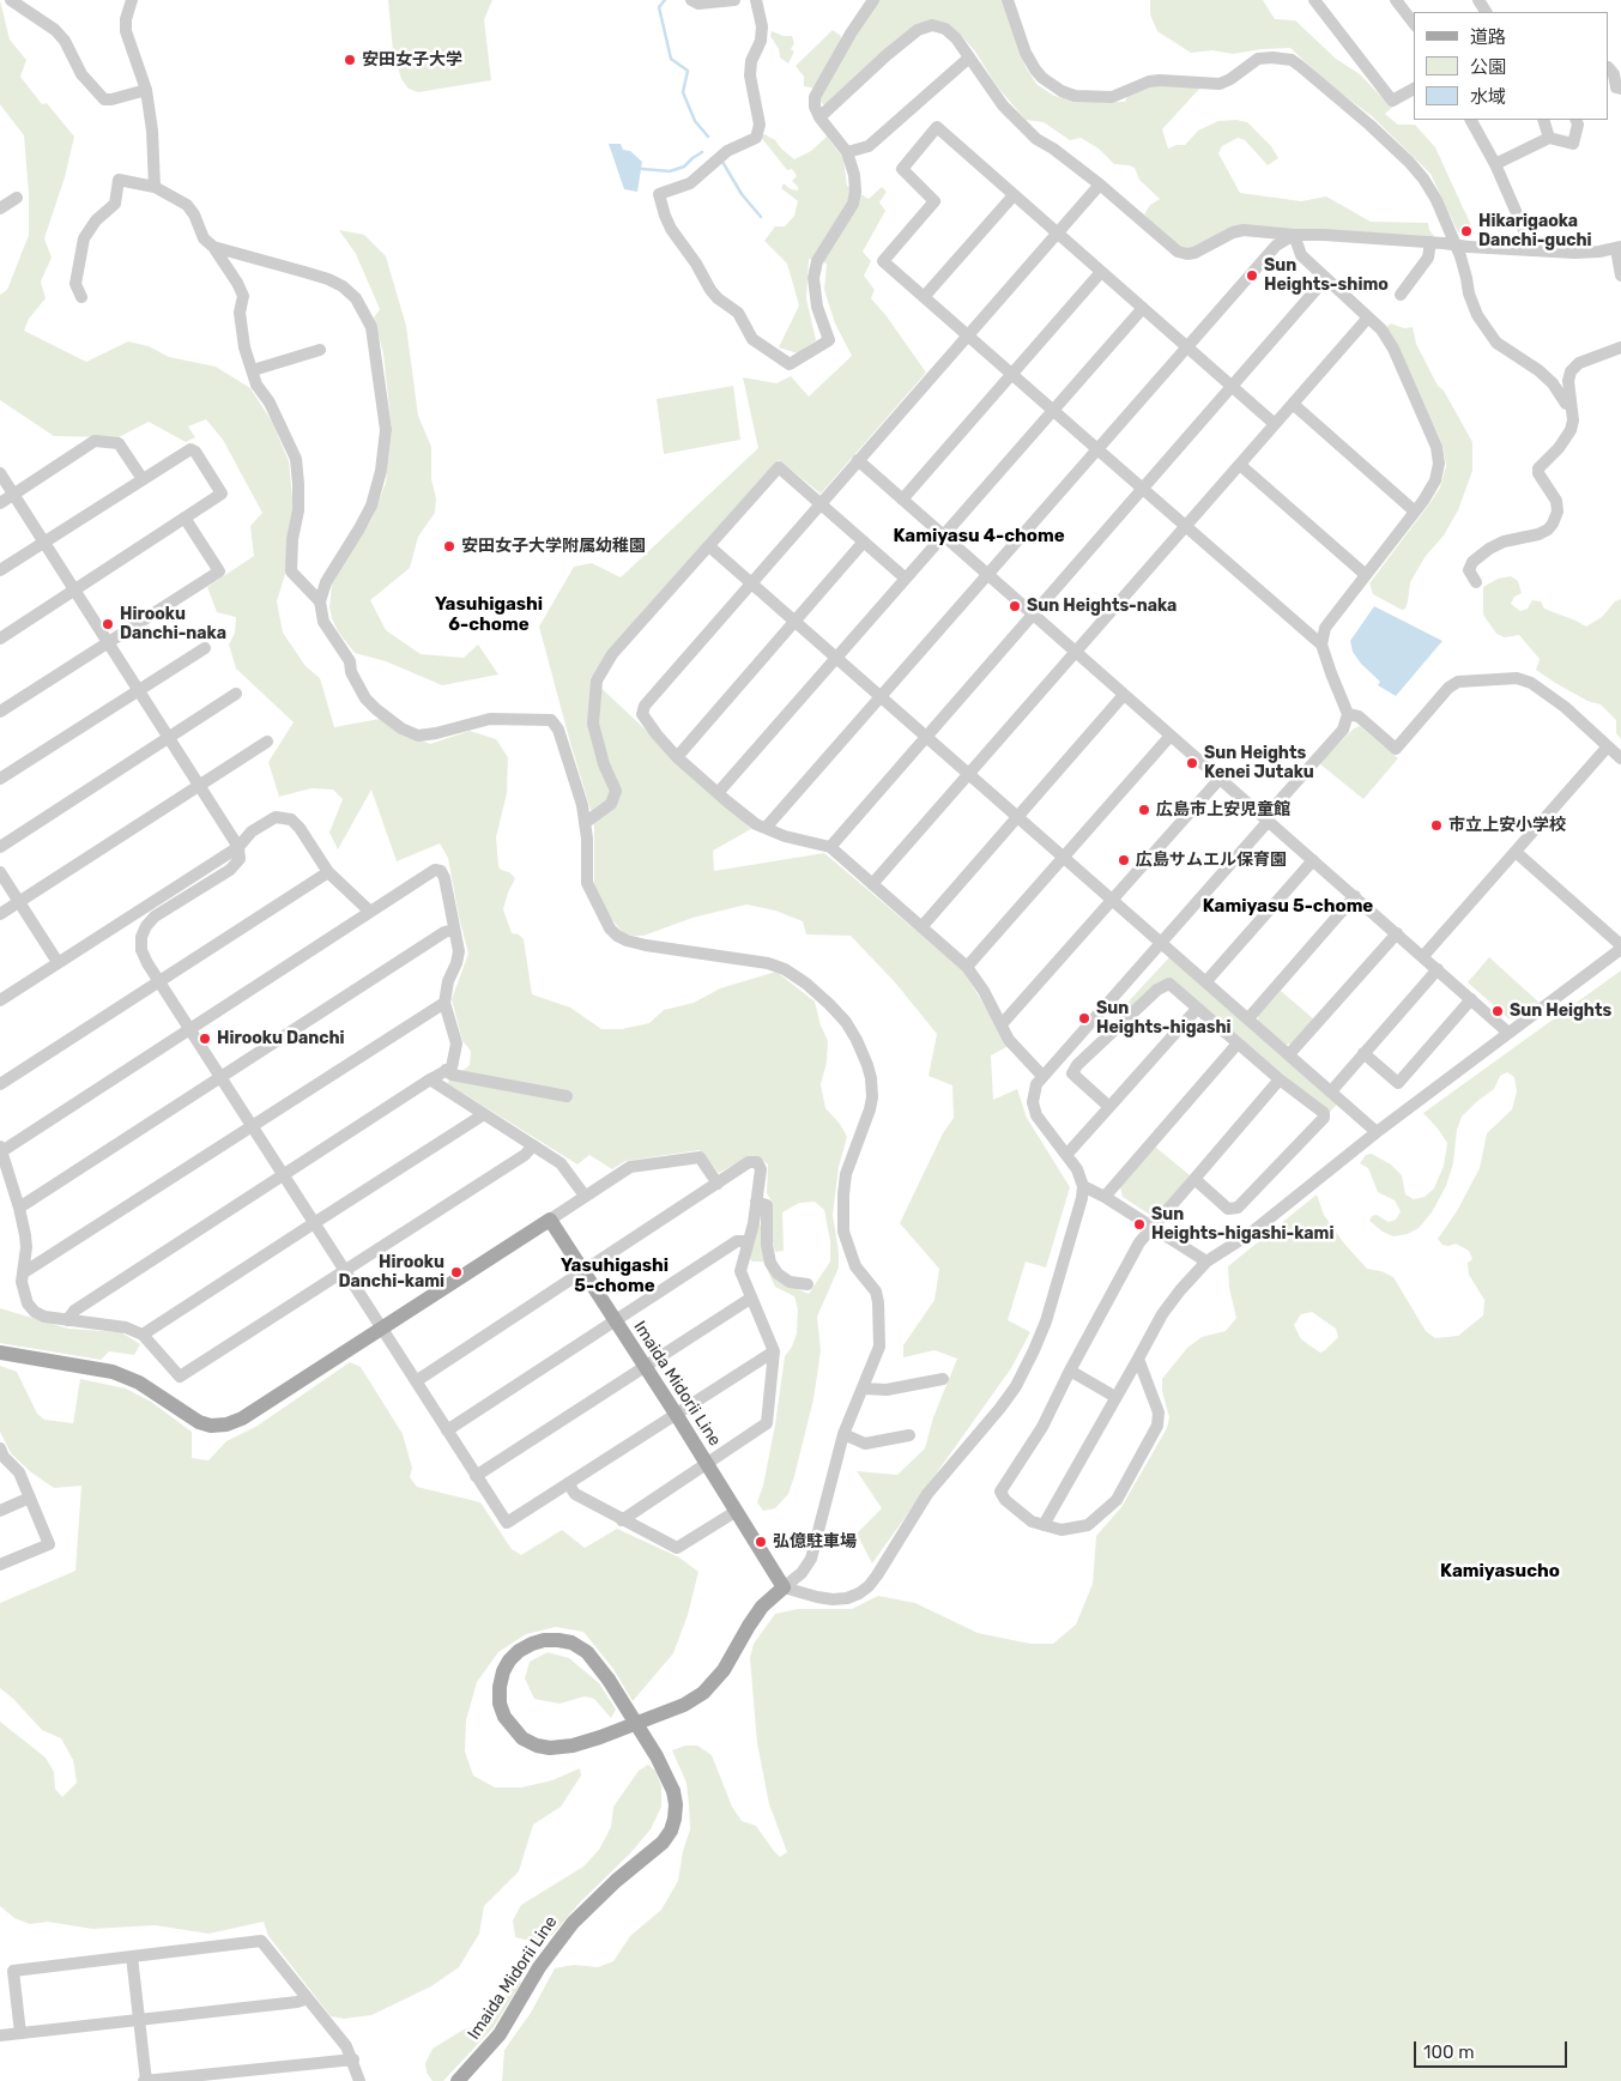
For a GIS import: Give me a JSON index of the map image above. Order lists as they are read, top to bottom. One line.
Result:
{"streets":{"main road":["Imaida Midorii Line"]},"districts":["Kamiyasu 4-chome","Yasuhigashi 6-chome","Kamiyasu 5-chome","Yasuhigashi 5-chome","Kamiyasucho"],"places":["安田女子大学","Hikarigaoka Danchi-guchi","Sun Heights-shimo","安田女子大学附属幼稚園","Sun Heights-naka","Hirooku Danchi-naka","Sun Heights Kenei Jutaku","広島市上安児童館","市立上安小学校","広島サムエル保育園","Sun Heights","Sun Heights-higashi","Hirooku Danchi","Sun Heights-higashi-kami","Hirooku Danchi-kami","弘億駐車場"],"legend":["道路","公園","水域"],"scale_bar":"100 m"}
